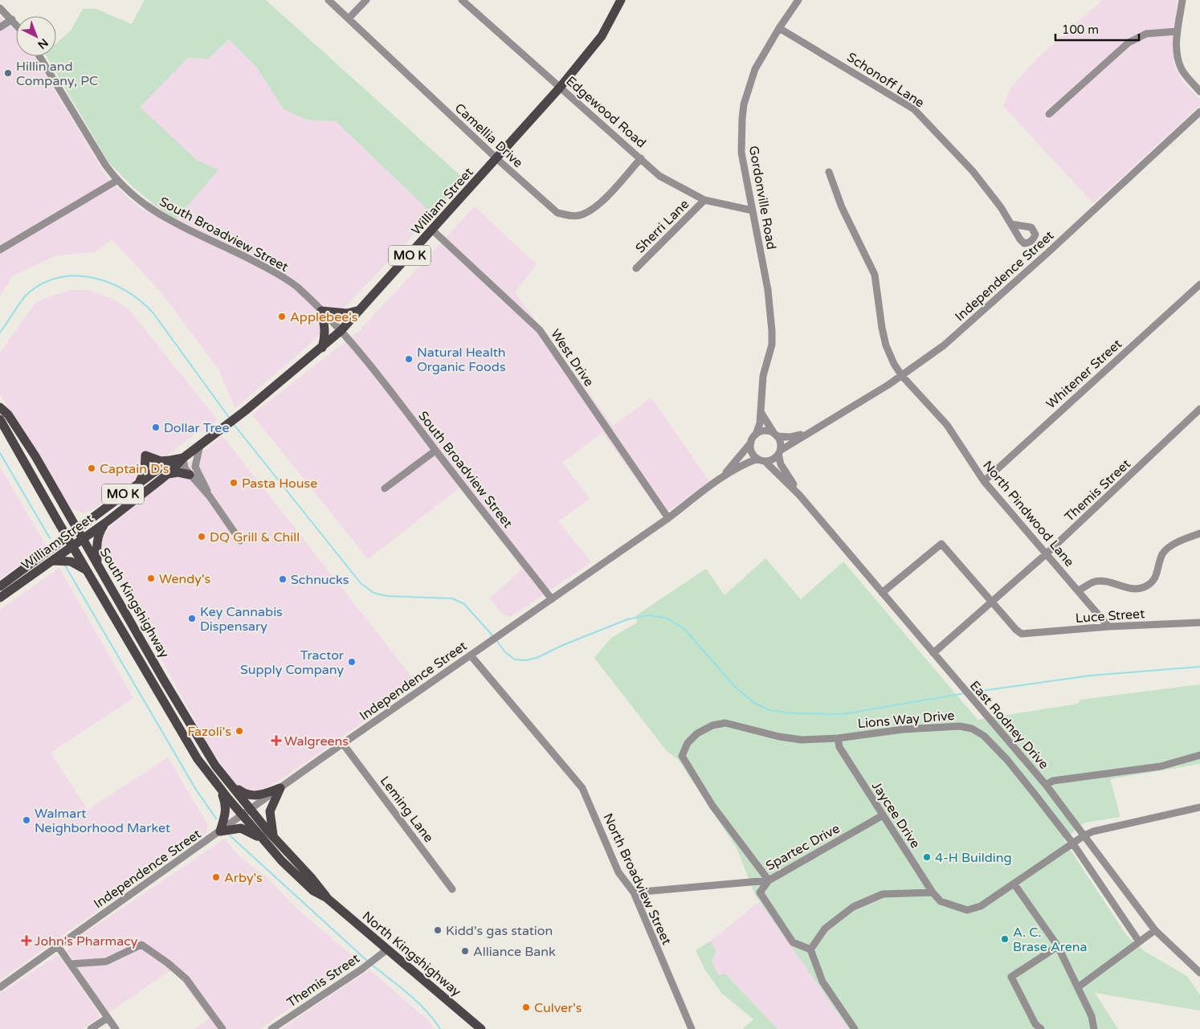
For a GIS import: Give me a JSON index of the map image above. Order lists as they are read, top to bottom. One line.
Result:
{"streets":{"main road":["William Street","MO K","South Kingshighway","North Kingshighway"],"street":["Schonoff Lane","Edgewood Road","Camellia Drive","Gordonville Road","Sherri Lane","South Broadview Street","Independence Street","West Drive","Whitener Street","Themis Street","North Pindwood Lane","Luce Street","Lions Way Drive","East Rodney Drive","Leming Lane","Jaycee Drive","Spartec Drive","North Broadview Street"]},"crossings":[["Schonoff Lane","Gordonville Road"],["Edgewood Road","Camellia Drive"],["Edgewood Road","Gordonville Road"],["Edgewood Road","William Street"],["Edgewood Road","Sherri Lane"],["Camellia Drive","William Street"],["Gordonville Road","Independence Street"],["Gordonville Road","East Rodney Drive"],["William Street","South Broadview Street"],["William Street","West Drive"],["William Street","South Kingshighway"],["South Broadview Street","Independence Street"],["Independence Street","West Drive"],["Independence Street","North Pindwood Lane"],["Independence Street","South Kingshighway"],["Independence Street","East Rodney Drive"],["Independence Street","Leming Lane"],["Independence Street","North Broadview Street"],["Independence Street","North Kingshighway"],["Whitener Street","North Pindwood Lane"],["Themis Street","North Pindwood Lane"],["Themis Street","Luce Street"],["Themis Street","East Rodney Drive"],["Themis Street","North Kingshighway"],["North Pindwood Lane","Luce Street"],["South Kingshighway","North Kingshighway"],["Lions Way Drive","Jaycee Drive"],["Lions Way Drive","Spartec Drive"],["East Rodney Drive","Jaycee Drive"],["Jaycee Drive","Spartec Drive"],["Spartec Drive","North Broadview Street"]],"places":{"other":["Hillin and Company, PC","Applebee's","Natural Health Organic Foods","Dollar Tree","Captain D's","Pasta House","DQ Grill & Chill","Wendy's","Schnucks","Key Cannabis Dispensary","Tractor Supply Company","Fazoli's","Walmart Neighborhood Market","4-H Building","Arby's","Kidd's gas station","A. C. Brase Arena","Alliance Bank","Culver's"],"health":["Walgreens","John's Pharmacy"]},"scale_bar":"100 m","north":"bottom right"}
